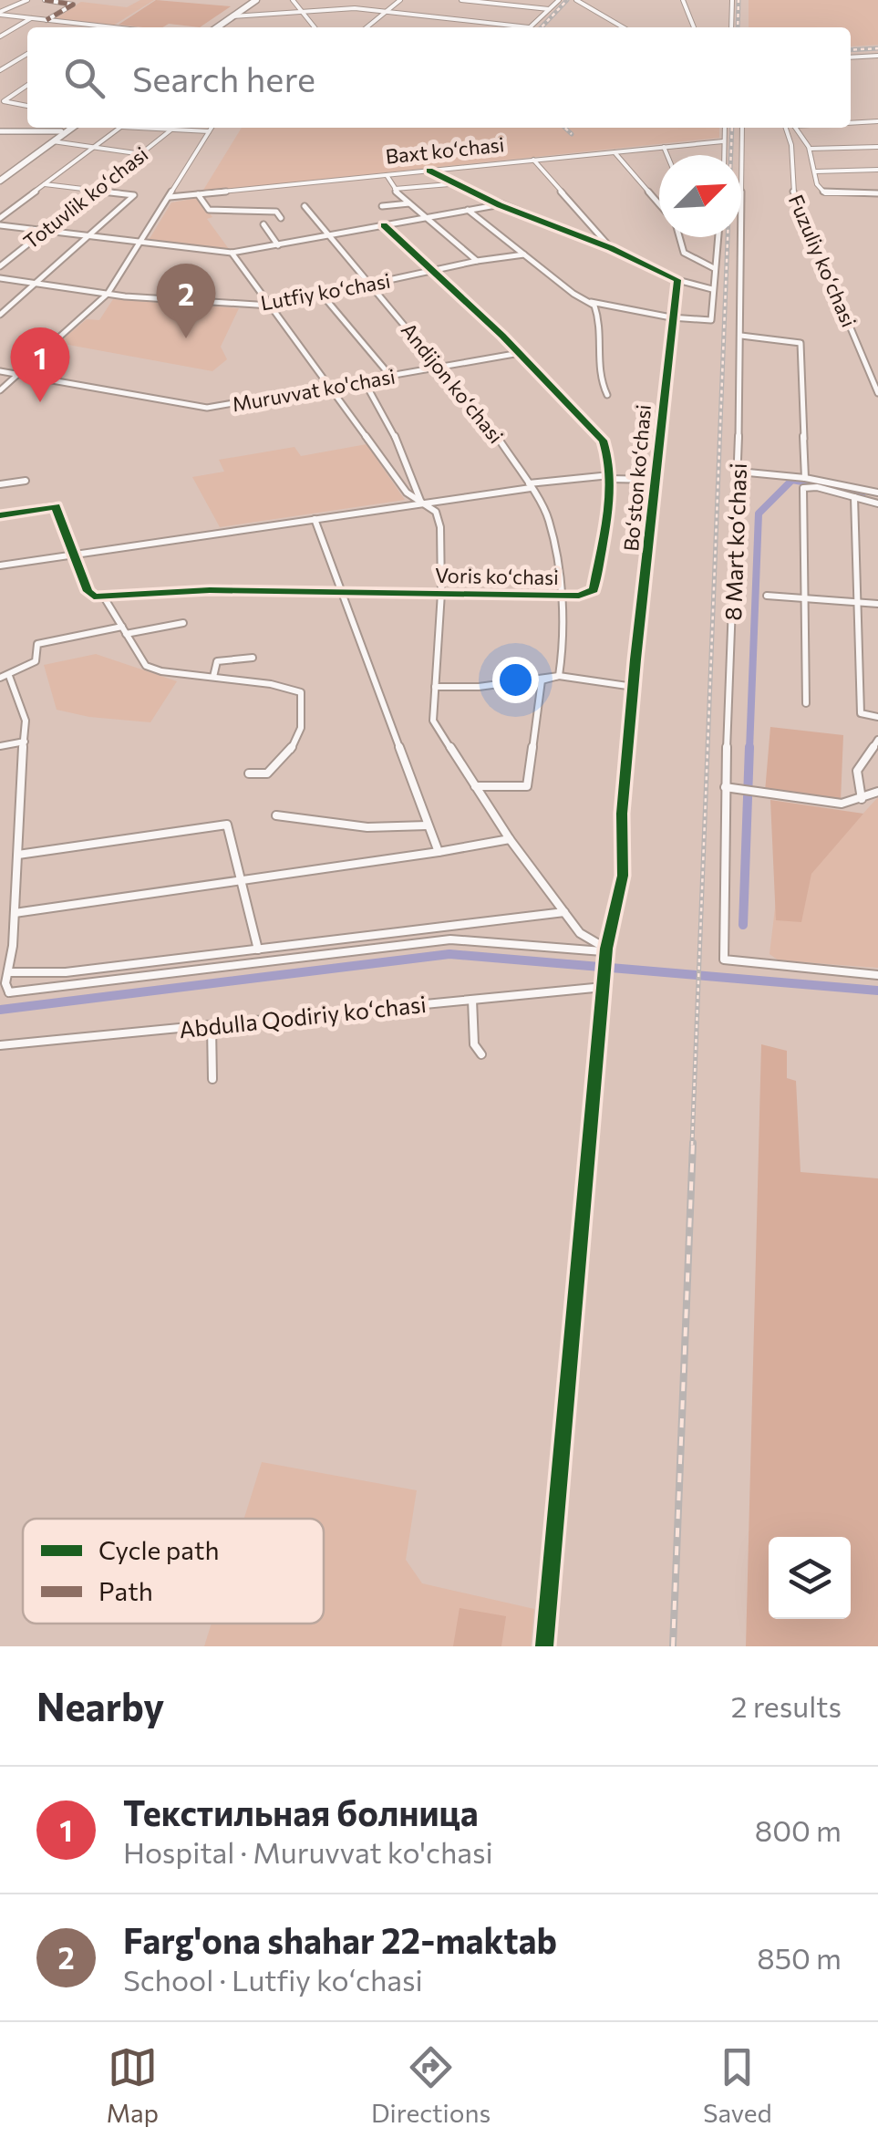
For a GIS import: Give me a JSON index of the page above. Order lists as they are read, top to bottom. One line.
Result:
{"streets":{"street":["Baxt koʻchasi","Totuvlik koʻchasi","Fuzuliy koʻchasi","Lutfiy koʻchasi","Andijon koʻchasi","Muruvvat ko'chasi","Boʻston koʻchasi","8 Mart koʻchasi","Voris koʻchasi","Abdulla Qodiriy koʻchasi"]},"crossings":[["Lutfiy koʻchasi","Andijon koʻchasi"],["Lutfiy koʻchasi","Voris koʻchasi"],["Andijon koʻchasi","Muruvvat ko'chasi"],["Andijon koʻchasi","Voris koʻchasi"],["Muruvvat ko'chasi","Voris koʻchasi"],["Boʻston koʻchasi","Abdulla Qodiriy koʻchasi"]],"legend":["Cycle path","Path"],"north":"top right","page":{"search":"Search here","pins":["2","1"],"heading":["Nearby","2 results"],"list":[{"mark":"1","name":"Текстильная болница","note":"Hospital · Muruvvat ko'chasi","value":"800 m"},{"mark":"2","name":"Farg'ona shahar 22-maktab","note":"School · Lutfiy koʻchasi","value":"850 m"}],"nav":["Map","Directions","Saved"]}}
